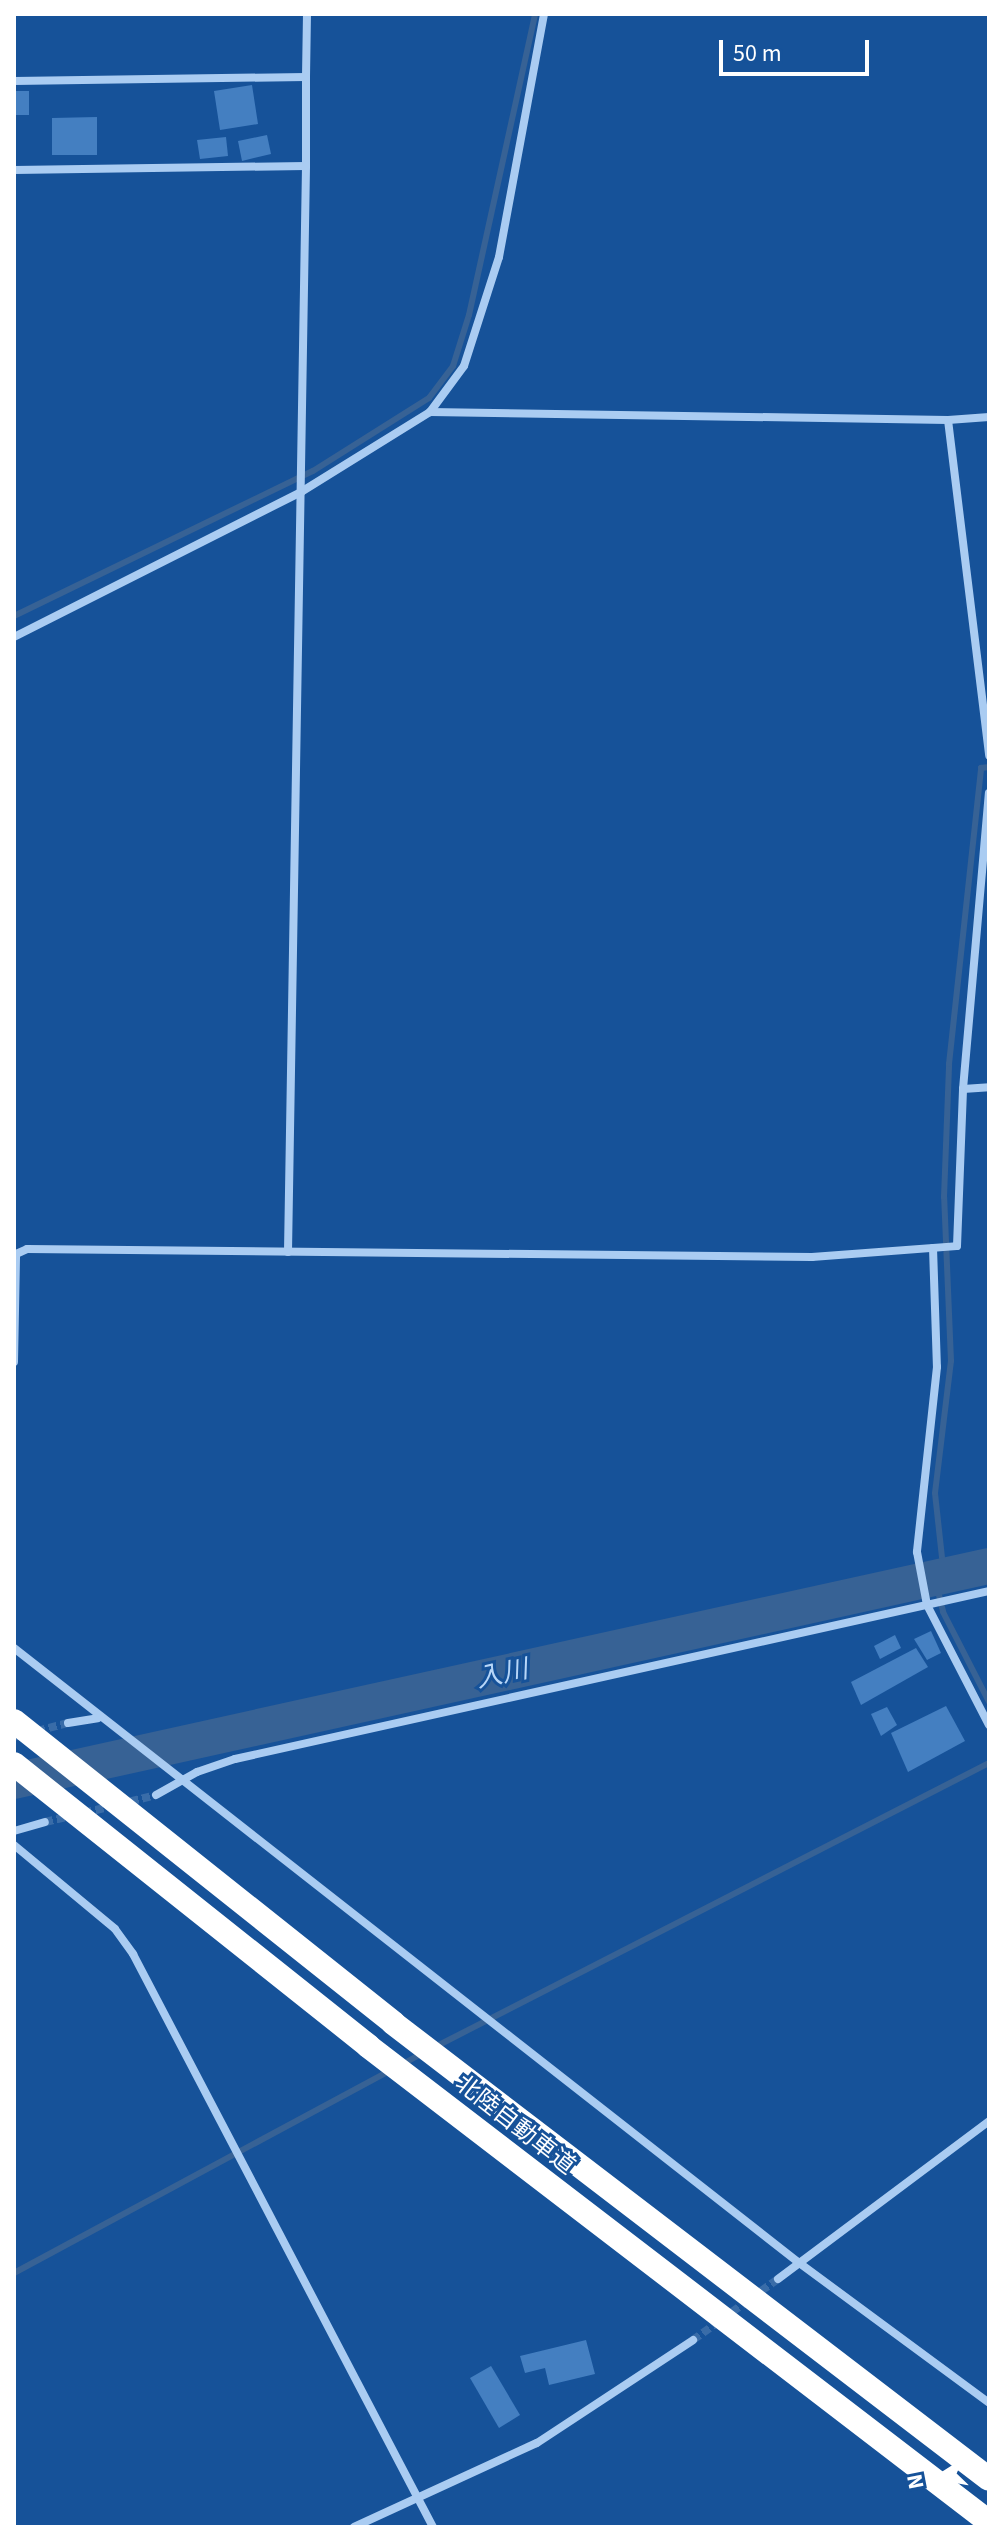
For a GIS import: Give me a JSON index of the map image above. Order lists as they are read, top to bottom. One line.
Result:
{"streets":{"highway":["北陸自動車道"]},"water":["入川"],"scale_bar":"50 m","north":"left"}
